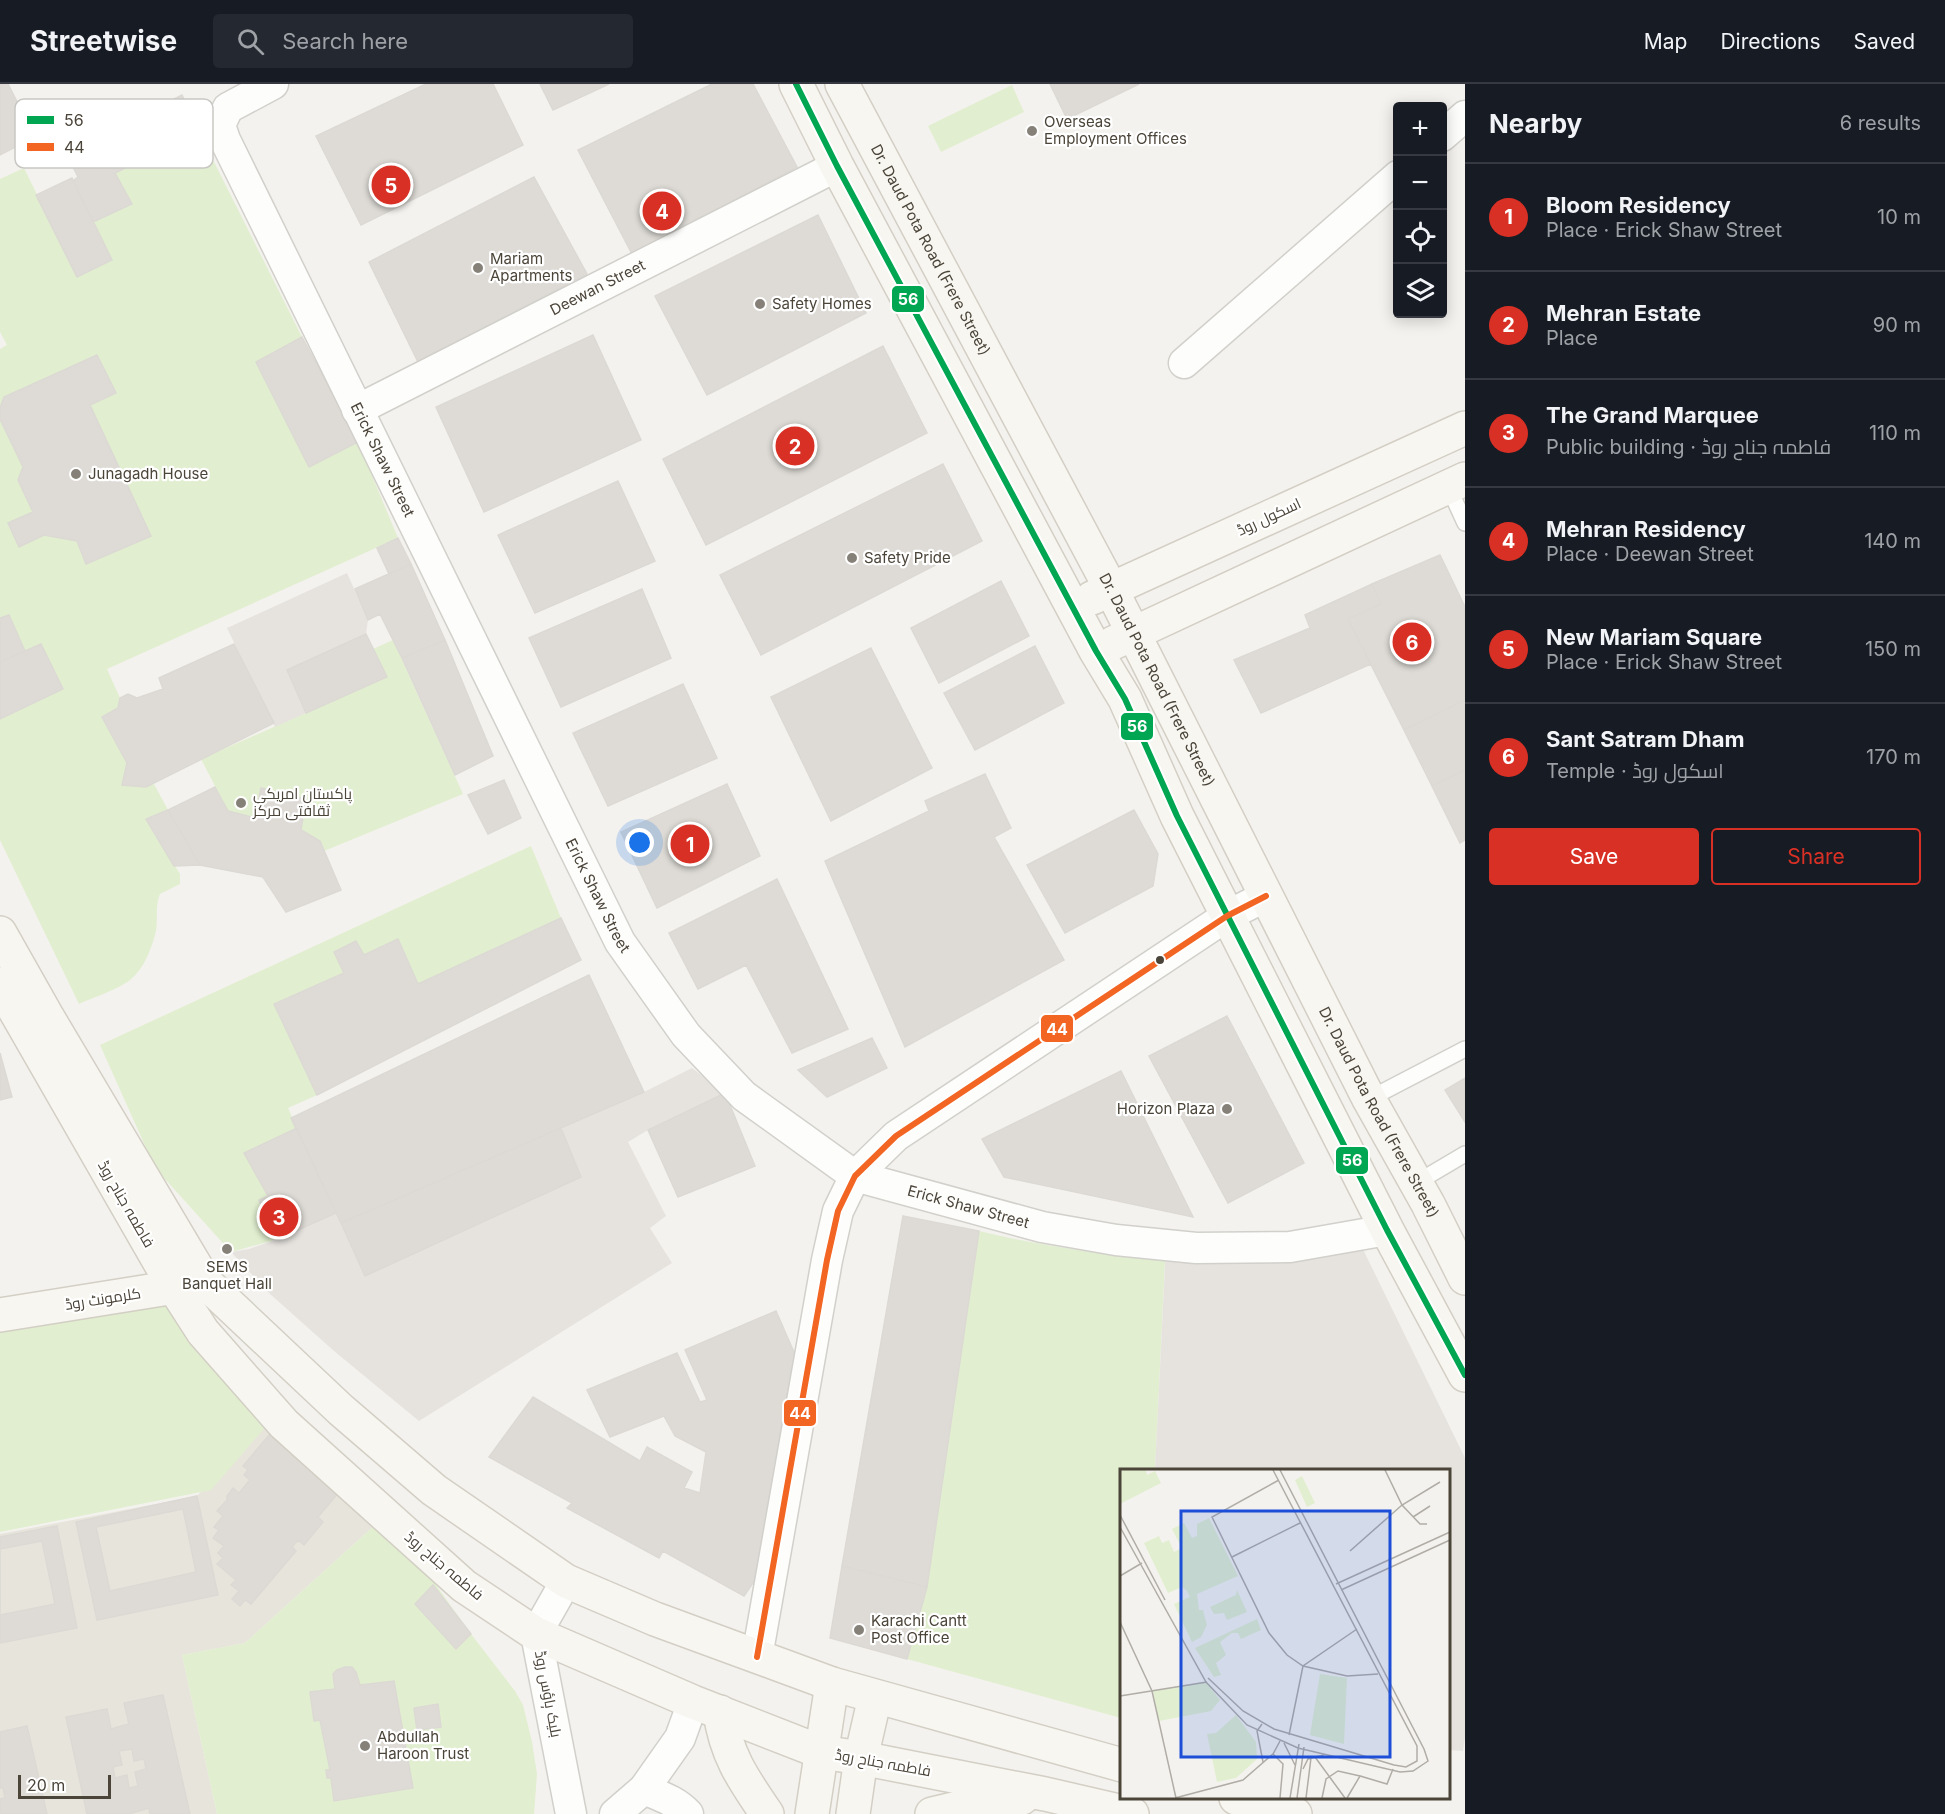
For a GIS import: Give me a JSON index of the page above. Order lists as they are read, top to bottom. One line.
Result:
{"streets":{"main road":["Dr. Daud Pota Road (Frere Street)","اسکول روڈ","فاطمہ جناح روڈ","کلرمونٹ روڈ"],"street":["Deewan Street","Erick Shaw Street","بلیک ہاؤس روڈ"]},"crossings":[["Dr. Daud Pota Road (Frere Street)","اسکول روڈ"],["Deewan Street","Erick Shaw Street"],["فاطمہ جناح روڈ","کلرمونٹ روڈ"],["فاطمہ جناح روڈ","بلیک ہاؤس روڈ"]],"places":["Overseas Employment Offices","Mariam Apartments","Safety Homes","Junagadh House","Safety Pride","پاکستان امریکی ثقافتی مرکز","Horizon Plaza","SEMS Banquet Hall","Karachi Cantt Post Office","Abdullah Haroon Trust"],"lines":["transit line 56","transit line 44"],"legend":["56","44"],"scale_bar":"20 m","page":{"header":"Streetwise","search":"Search here","nav":["Map","Directions","Saved"],"heading":["Nearby","6 results"],"map_buttons":["+","−"],"list":[{"mark":"1","name":"Bloom Residency","note":"Place · Erick Shaw Street","value":"10 m"},{"mark":"2","name":"Mehran Estate","note":"Place","value":"90 m"},{"mark":"3","name":"The Grand Marquee","note":"Public building · فاطمہ جناح روڈ","value":"110 m"},{"mark":"4","name":"Mehran Residency","note":"Place · Deewan Street","value":"140 m"},{"mark":"5","name":"New Mariam Square","note":"Place · Erick Shaw Street","value":"150 m"},{"mark":"6","name":"Sant Satram Dham","note":"Temple · اسکول روڈ","value":"170 m"}],"pins":["5","4","2","6","1","3"],"buttons":["Save","Share"],"scale":"20 m"}}
